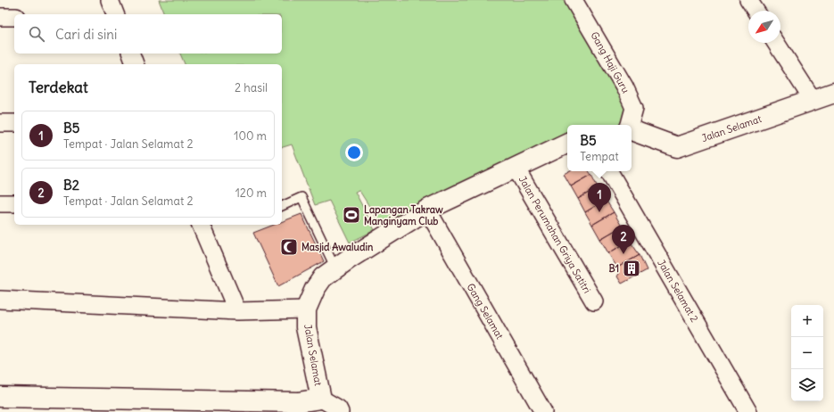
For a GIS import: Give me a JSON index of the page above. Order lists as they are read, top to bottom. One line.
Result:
{"streets":{"street":["Gang Haji Guru","Jalan Selamat","Jalan Perumahan Griya Satitri","Jalan Selamat 2","Gang Selamat"]},"crossings":[["Jalan Selamat","Jalan Perumahan Griya Satitri"],["Jalan Selamat","Gang Selamat"]],"places":{"sports":["Lapangan Takraw Manginyam Club"],"mosque":["Masjid Awaludin"],"building":["B1"]},"north":"bottom left","page":{"search":"Cari di sini","heading":["Terdekat","2 hasil"],"list":[{"mark":"1","name":"B5","note":"Tempat · Jalan Selamat 2","value":"100 m"},{"mark":"2","name":"B2","note":"Tempat · Jalan Selamat 2","value":"120 m"}],"popup":["B5","Tempat"],"pins":["1","2"],"map_buttons":["+","−"]}}
